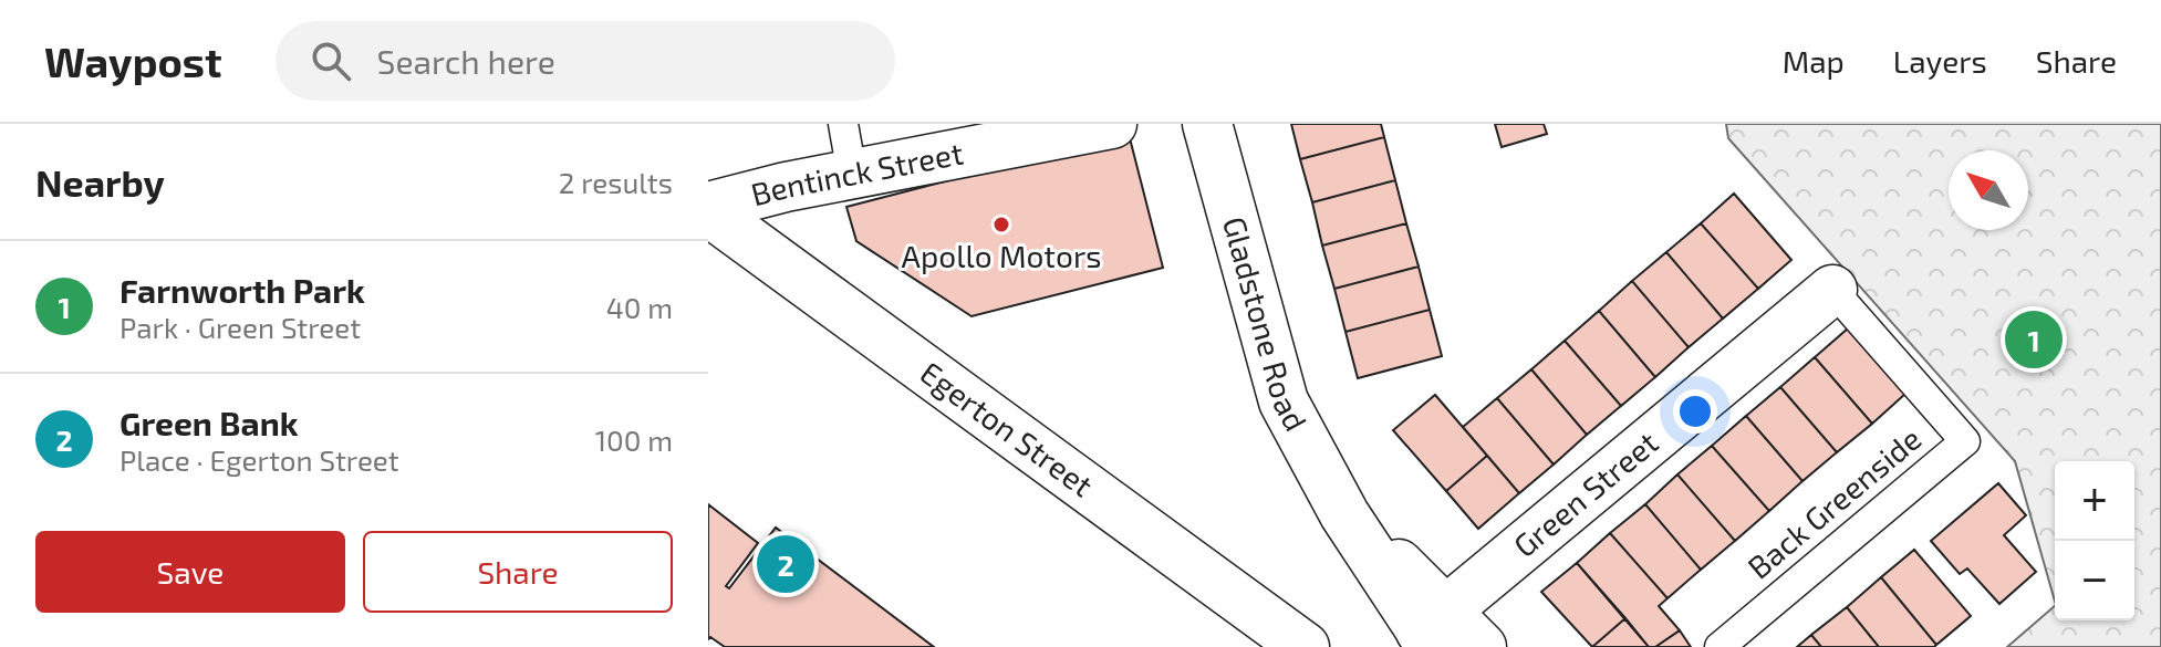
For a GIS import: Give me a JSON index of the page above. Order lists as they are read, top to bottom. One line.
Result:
{"streets":{"main road":["Bentinck Street","Gladstone Road","Egerton Street","Green Street"],"lane":["Back Greenside"]},"crossings":[["Bentinck Street","Egerton Street"],["Gladstone Road","Green Street"],["Green Street","Back Greenside"]],"places":["Apollo Motors"],"north":"top left","page":{"header":"Waypost","search":"Search here","nav":["Map","Layers","Share"],"heading":["Nearby","2 results"],"list":[{"mark":"1","name":"Farnworth Park","note":"Park · Green Street","value":"40 m"},{"mark":"2","name":"Green Bank","note":"Place · Egerton Street","value":"100 m"}],"pins":["1","2"],"map_buttons":["+","−"],"buttons":["Save","Share"]}}
